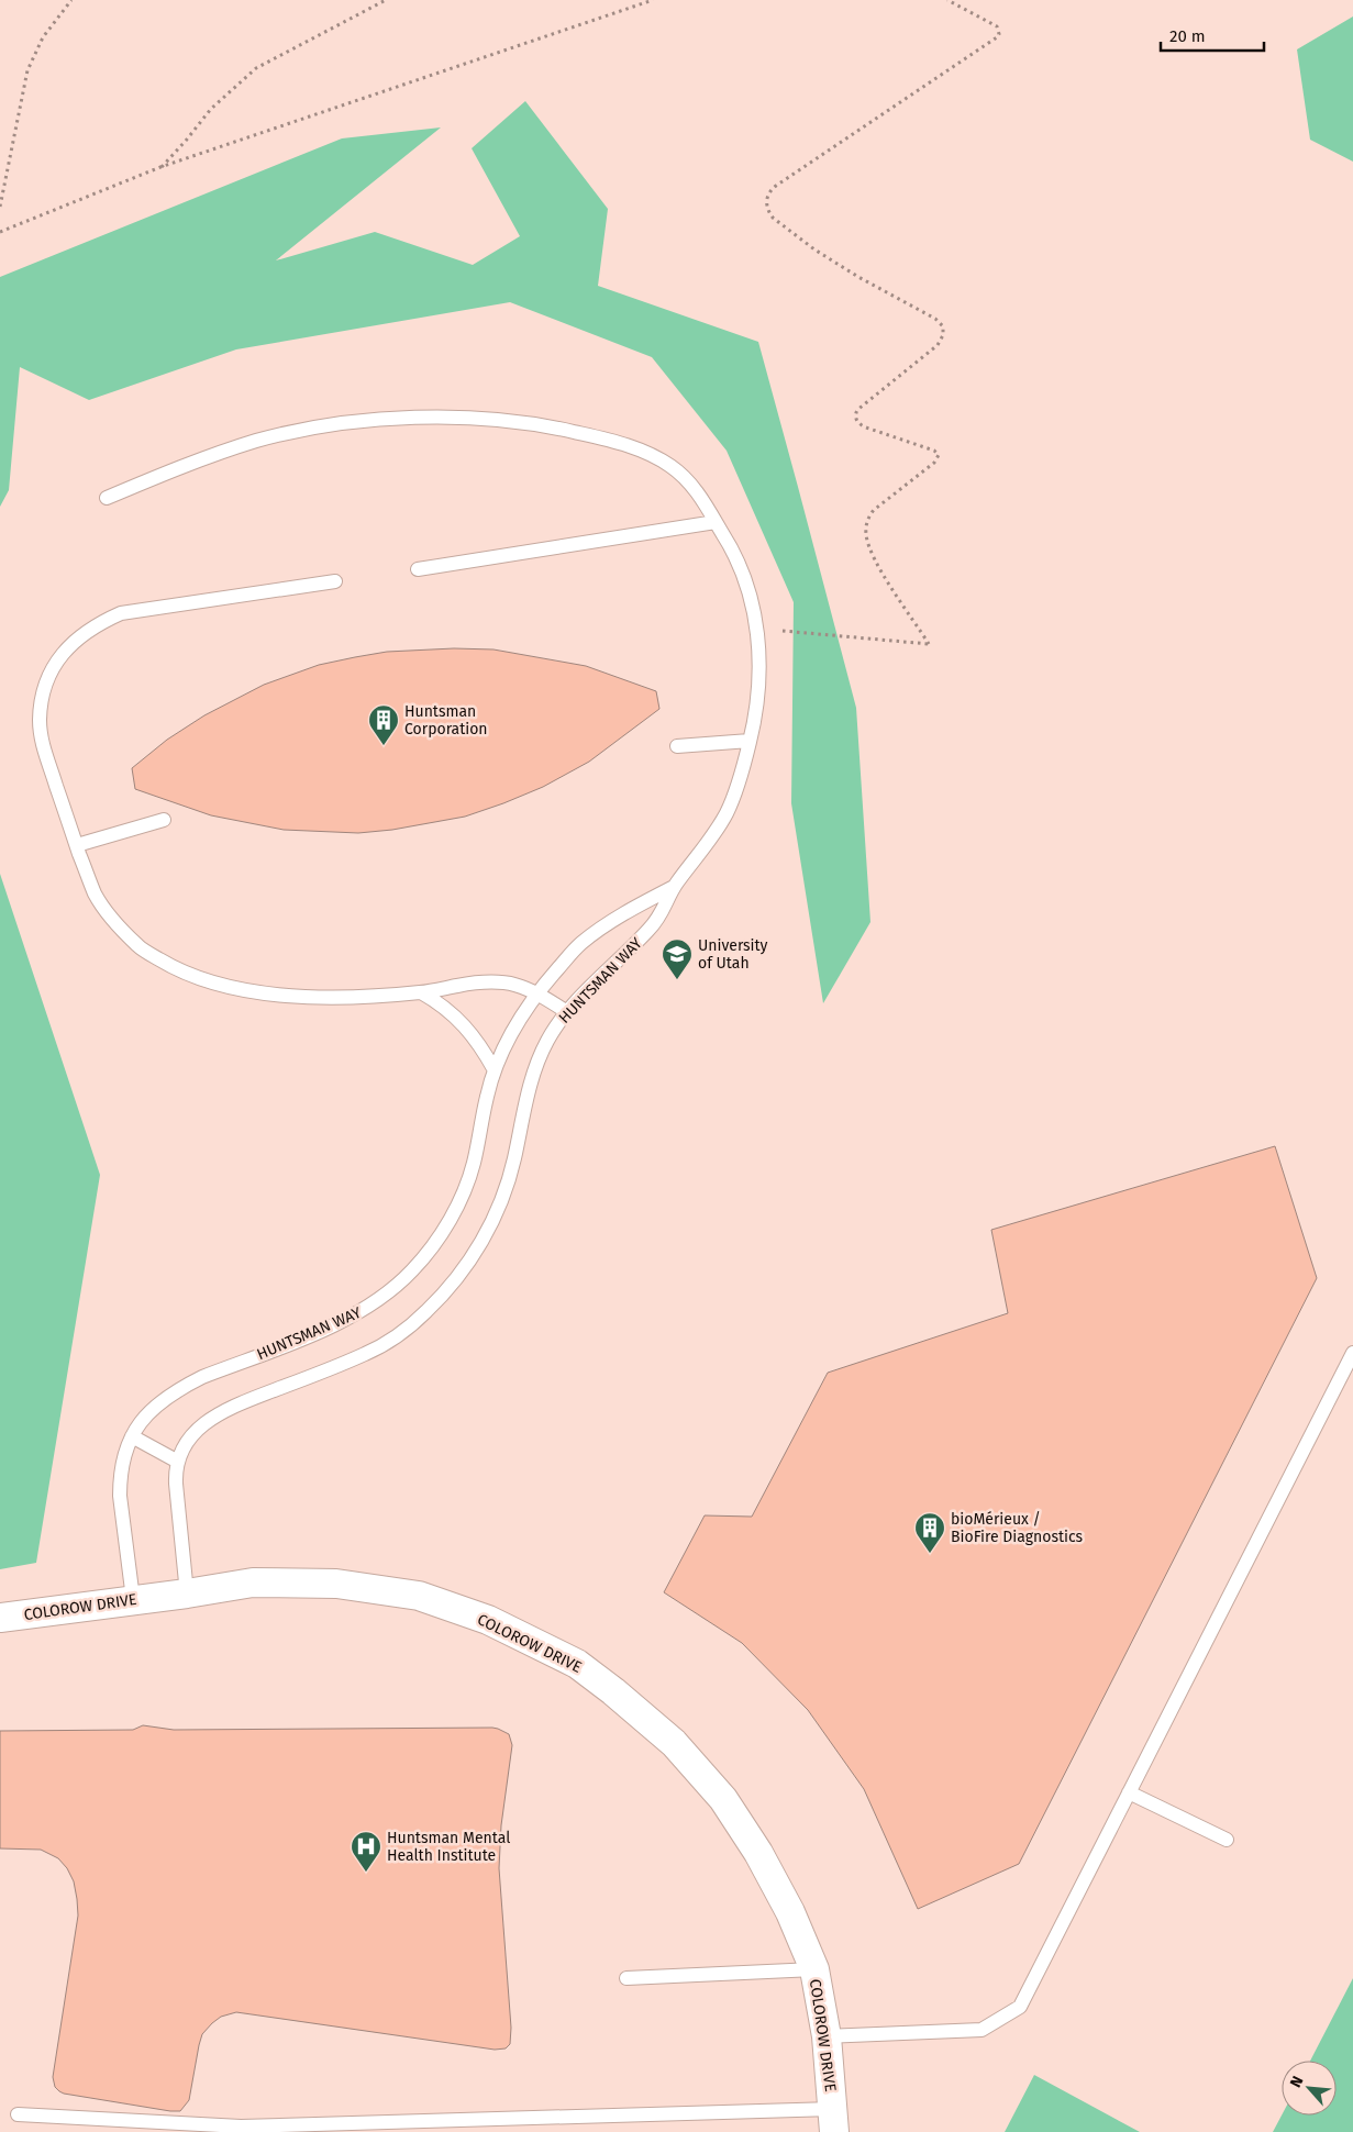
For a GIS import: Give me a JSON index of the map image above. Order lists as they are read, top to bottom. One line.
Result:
{"streets":{"street":["COLOROW DRIVE"],"lane":["HUNTSMAN WAY"]},"crossings":[["HUNTSMAN WAY","COLOROW DRIVE"]],"places":{"building":["Huntsman Corporation","bioMérieux / BioFire Diagnostics"],"school or university":["University of Utah"],"hospital":["Huntsman Mental Health Institute"]},"scale_bar":"20 m","north":"top left"}
